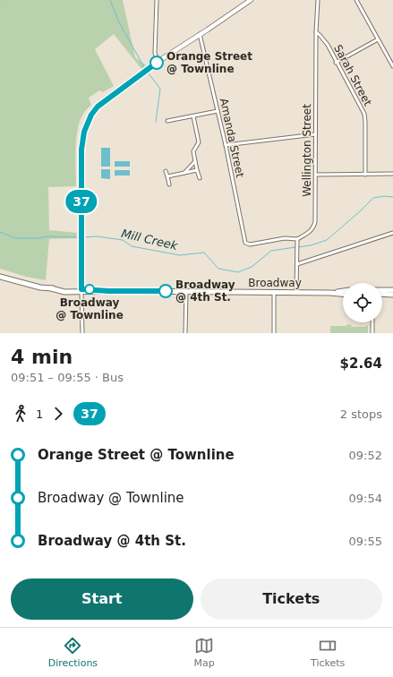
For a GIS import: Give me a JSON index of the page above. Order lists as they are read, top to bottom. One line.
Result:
{"streets":{"main road":["Broadway"],"street":["Sarah Street","Amanda Street","Wellington Street"]},"crossings":[["Sarah Street","Wellington Street"],["Amanda Street","Wellington Street"]],"water":["Mill Creek"],"places":["Orange Street @ Townline","Broadway @ Townline","Broadway @ 4th St."],"lines":["bus line 37"],"page":{"on_map":"37","heading":["4 min","09:51 – 09:55 · Bus","$2.64"],"legs":["1","37","2 stops"],"list":[{"name":"Orange Street @ Townline","value":"09:52"},{"name":"Broadway @ Townline","value":"09:54"},{"name":"Broadway @ 4th St.","value":"09:55"}],"buttons":["Start","Tickets"],"tabs":["Directions","Map","Tickets"]}}
